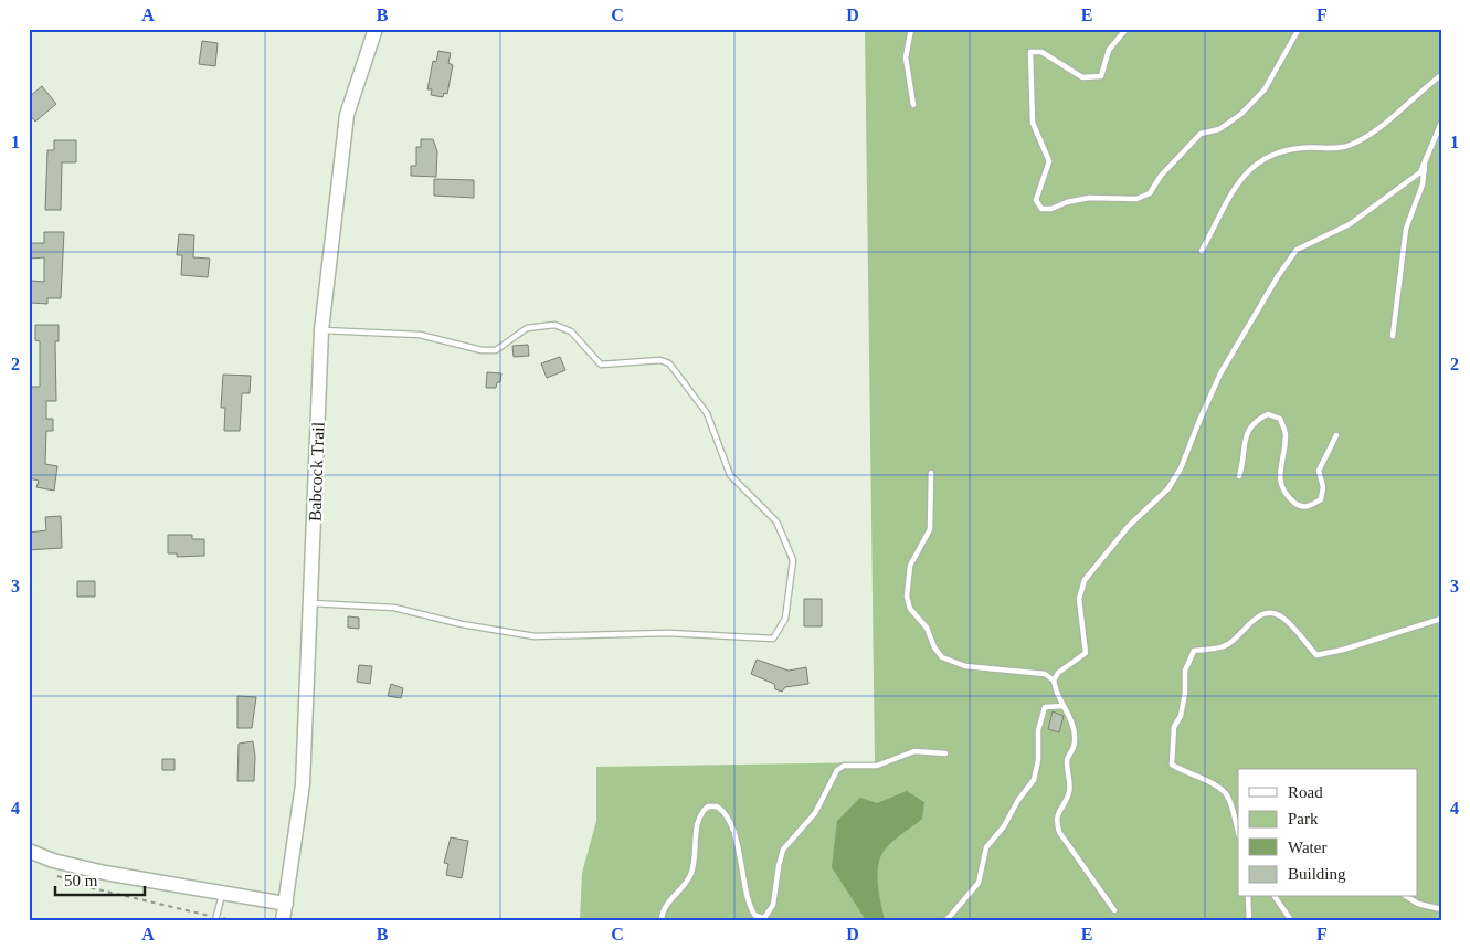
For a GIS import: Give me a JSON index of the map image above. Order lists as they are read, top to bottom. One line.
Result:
{"streets":{"street":["Babcock Trail"]},"legend":["Road","Park","Water","Building"],"scale_bar":"50 m","grid":{"columns":["A","B","C","D","E","F"],"rows":["1","2","3","4"]}}
